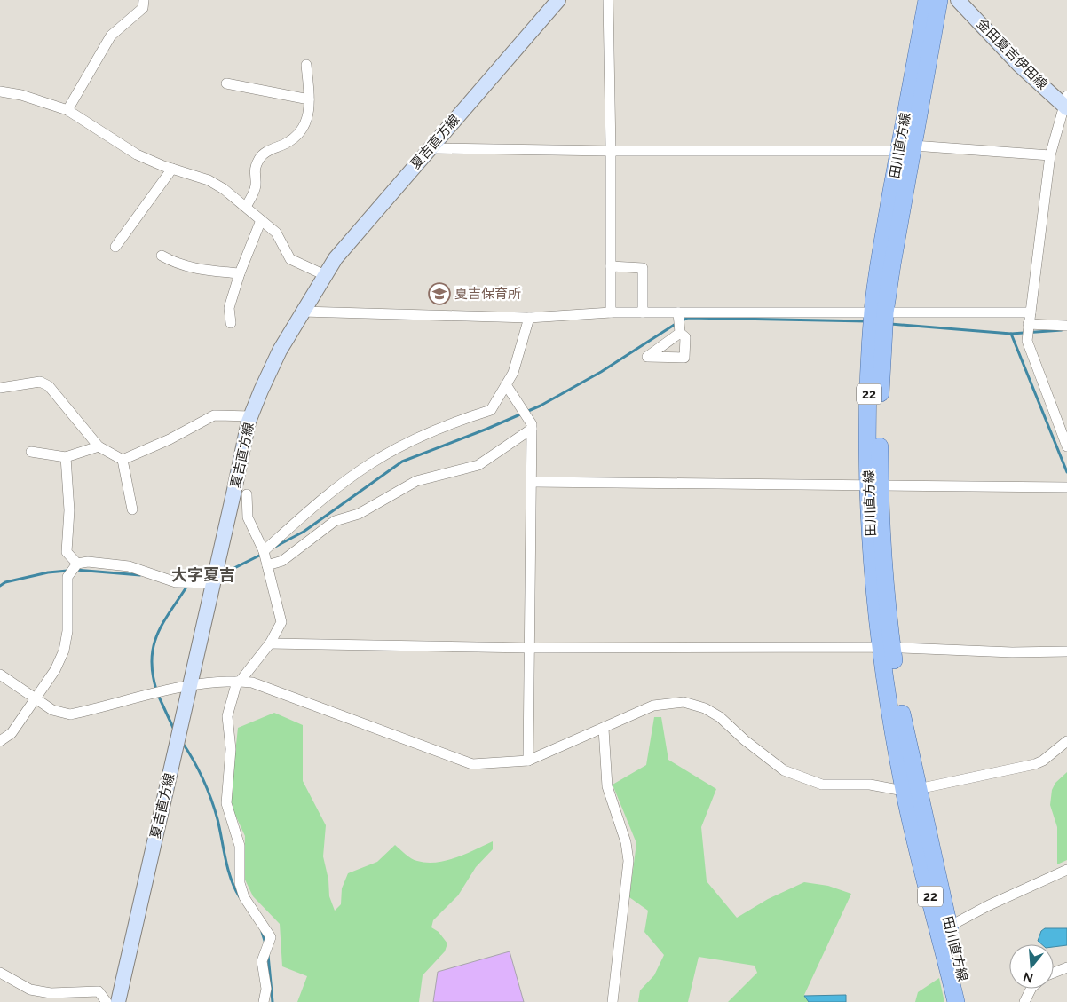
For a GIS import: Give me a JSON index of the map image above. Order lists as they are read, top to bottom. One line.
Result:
{"streets":{"main road":["金田夏吉伊田線","夏吉直方線","田川直方線","22"]},"districts":["大字夏吉"],"places":{"school or university":["夏吉保育所"]},"north":"bottom"}
